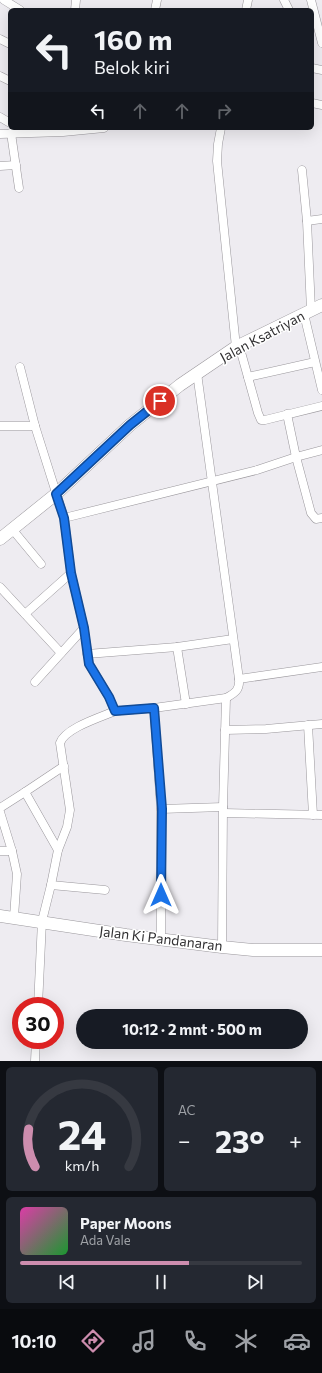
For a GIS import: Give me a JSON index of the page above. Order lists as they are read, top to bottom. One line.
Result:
{"streets":{"street":["Jalan Ksatriyan","Jalan Ki Pandanaran"]},"page":{"turn":["160 m","Belok kiri"],"limit":"30","trip":"10:12 · 2 mnt · 500 m","tile":"AC","heat":["−","23°","+"],"song":["Paper Moons","Ada Vale"],"tabs":"10:10","gauge":["24","km/h"]}}
